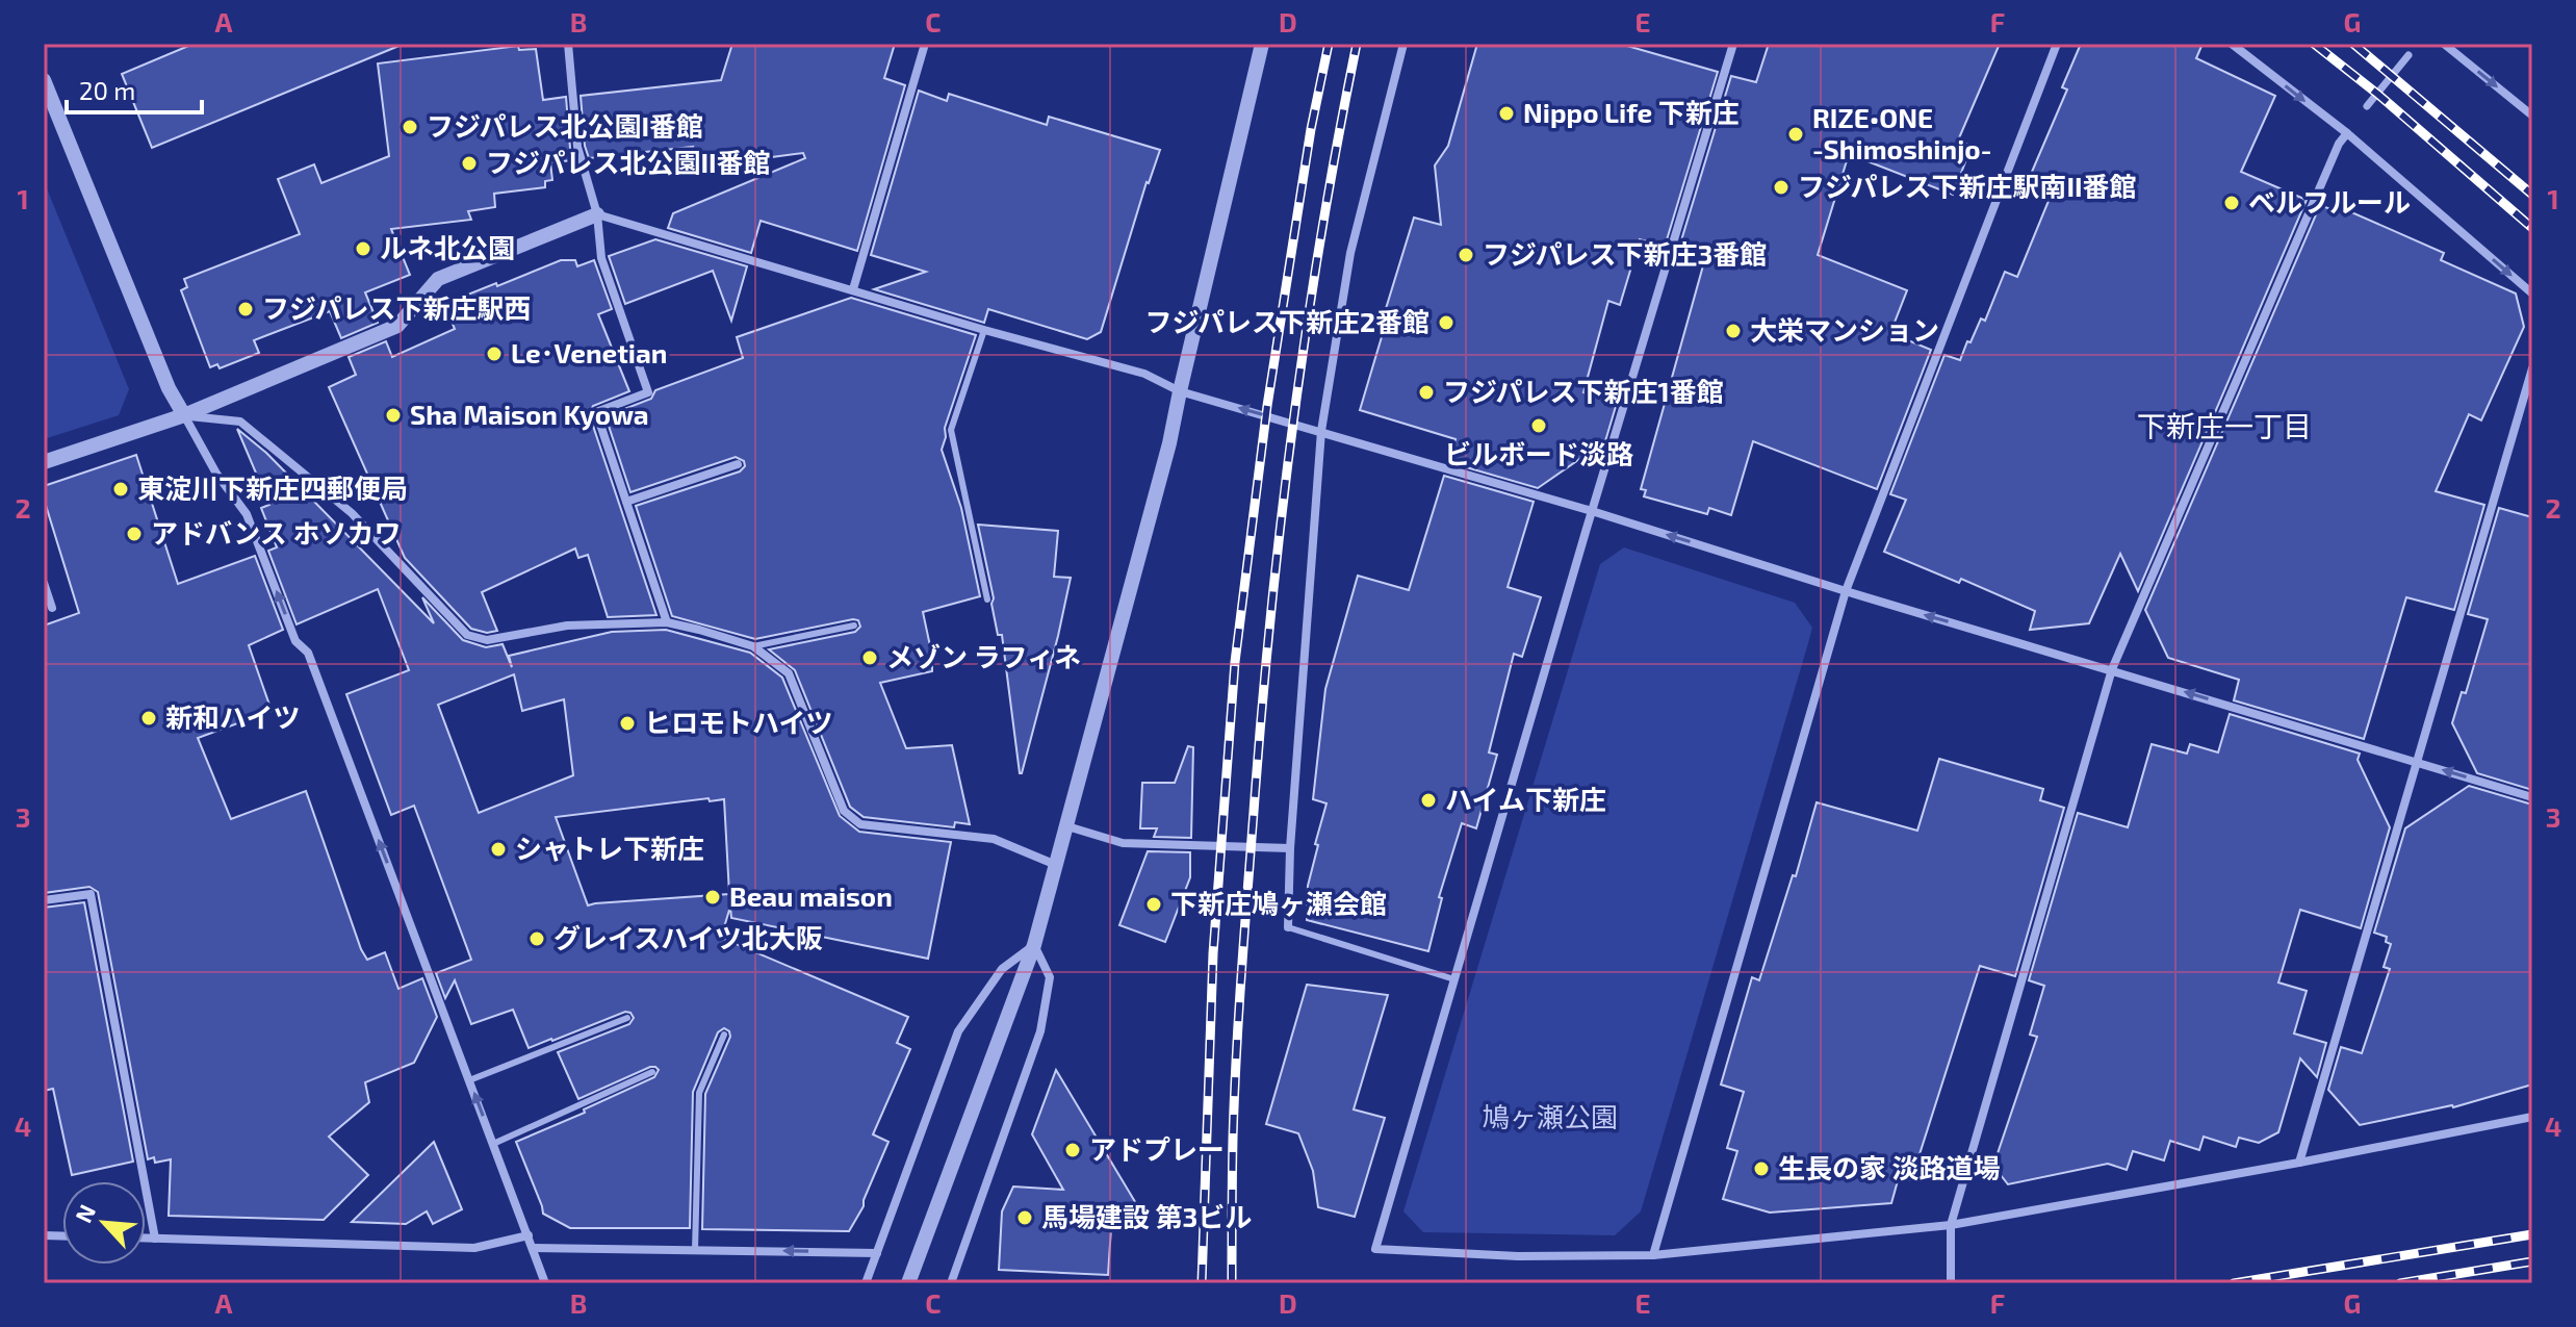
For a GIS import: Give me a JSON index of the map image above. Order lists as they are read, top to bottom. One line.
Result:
{"districts":["下新庄一丁目"],"parks":["鳩ヶ瀬公園"],"places":["Nippo Life 下新庄","フジパレス北公園I番館","RIZE•ONE -Shimoshinjo-","フジパレス北公園II番館","フジパレス下新庄駅南II番館","ベルフルール","ルネ北公園","フジパレス下新庄3番館","フジパレス下新庄駅西","フジパレス下新庄2番館","大栄マンション","Le･Venetian","フジパレス下新庄1番館","Sha Maison Kyowa","ビルボード淡路","東淀川下新庄四郵便局","アドバンス ホソカワ","メゾン ラフィネ","新和ハイツ","ヒロモトハイツ","ハイム下新庄","シャトレ下新庄","Beau maison","下新庄鳩ヶ瀬会館","グレイスハイツ北大阪","アドプレー","生長の家 淡路道場","馬場建設 第3ビル"],"scale_bar":"20 m","north":"top left","grid":{"columns":["A","B","C","D","E","F","G"],"rows":["1","2","3","4"]}}
